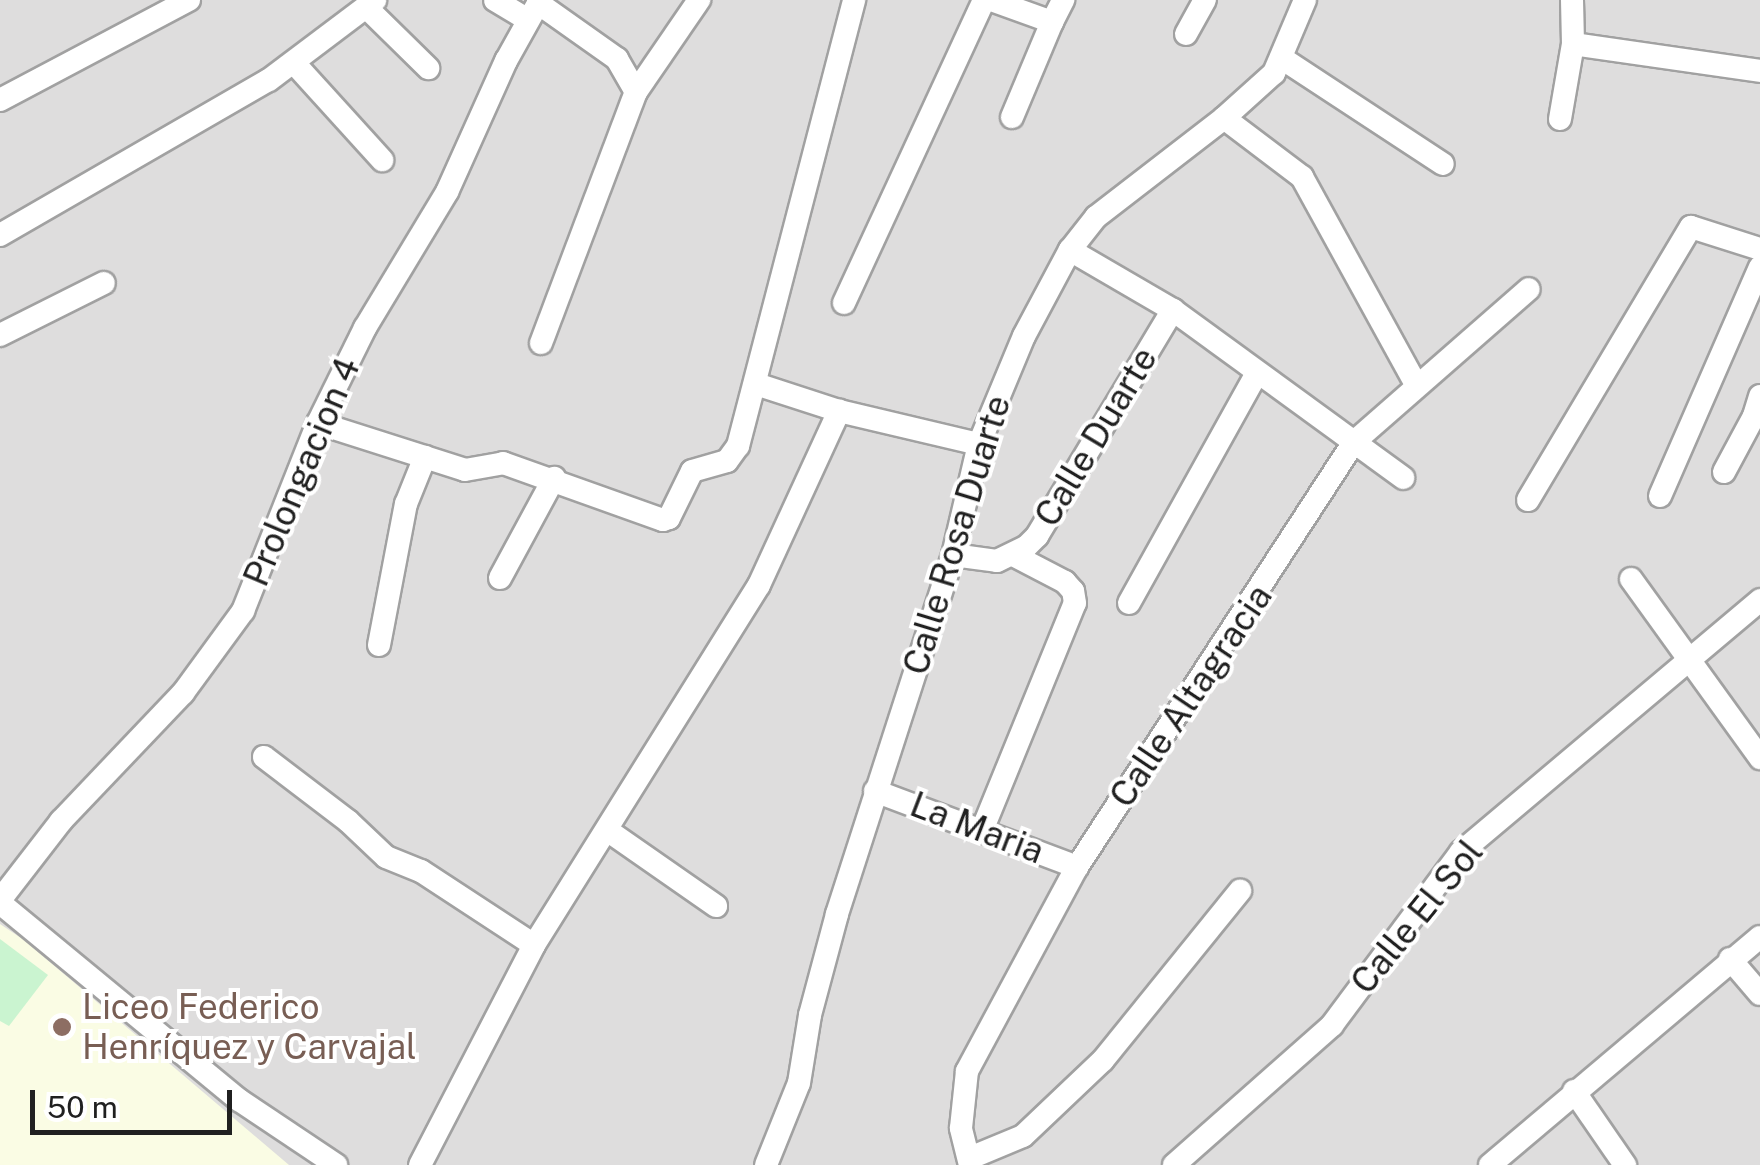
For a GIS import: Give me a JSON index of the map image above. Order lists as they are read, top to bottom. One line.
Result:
{"streets":{"street":["Calle Duarte","Prolongacion 4","Calle Rosa Duarte","Calle Altagracia","La Maria","Calle El Sol"]},"crossings":[["Calle Duarte","Calle Rosa Duarte"],["Calle Rosa Duarte","La Maria"],["Calle Altagracia","La Maria"]],"places":["Liceo Federico Henríquez y Carvajal"],"scale_bar":"50 m"}
